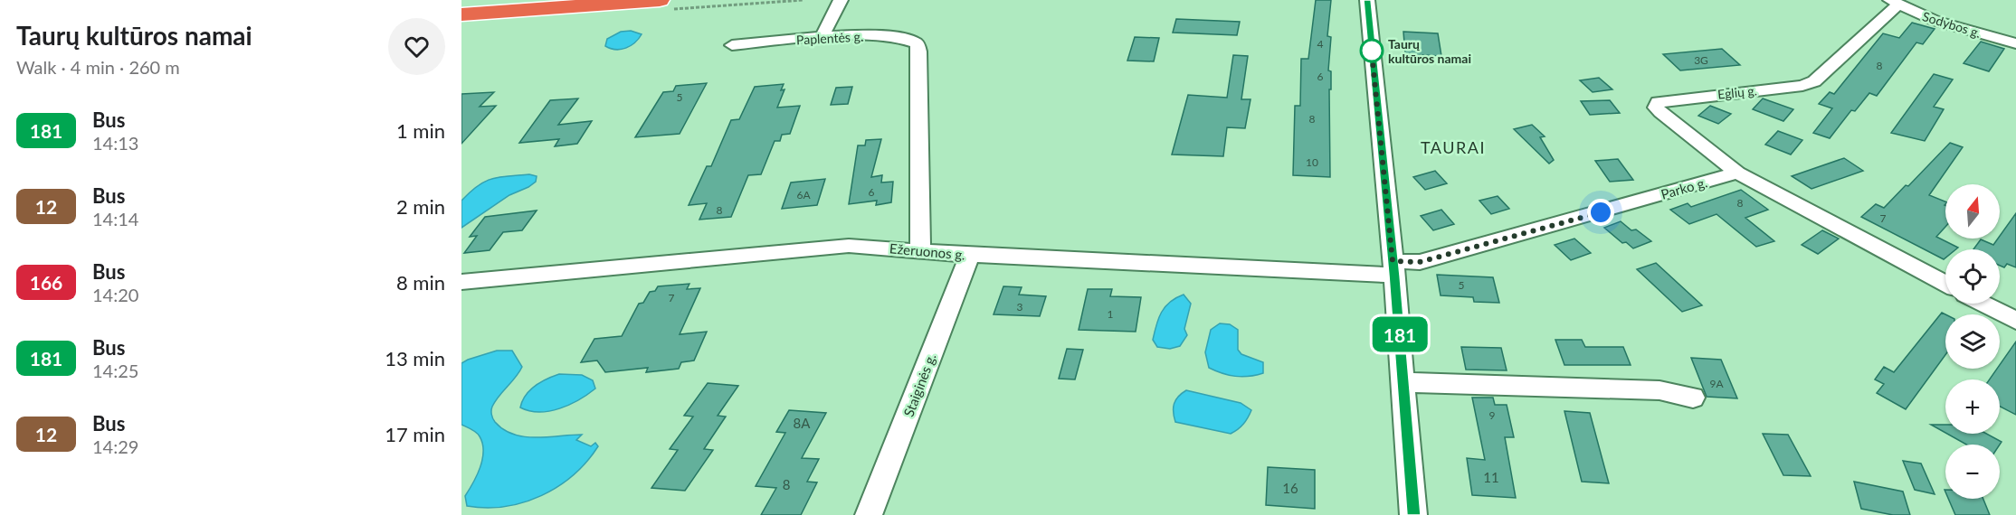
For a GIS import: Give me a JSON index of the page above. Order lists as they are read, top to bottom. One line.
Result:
{"streets":{"street":["Sodybos g.","Paplentės g.","Eglių g.","Parko g.","Ežeruonos g.","Staiginės g."]},"crossings":[["Sodybos g.","Eglių g."],["Paplentės g.","Ežeruonos g."],["Eglių g.","Parko g."],["Parko g.","Ežeruonos g."],["Ežeruonos g.","Staiginės g."]],"districts":["TAURAI"],"places":["Taurų kultūros namai"],"lines":["bus line 181"],"house_numbers":["4","3G","8","6","5","8","10","6","6A","8","8","7","5","7","3","1","9A","9","8A","11","8","16"],"north":"top","page":{"heading":["Taurų kultūros namai","Walk · 4 min · 260 m"],"on_map":"181","list":[{"mark":"181","name":"Bus","note":"14:13","value":"1 min"},{"mark":"12","name":"Bus","note":"14:14","value":"2 min"},{"mark":"166","name":"Bus","note":"14:20","value":"8 min"},{"mark":"181","name":"Bus","note":"14:25","value":"13 min"},{"mark":"12","name":"Bus","note":"14:29","value":"17 min"}],"map_buttons":["+","−"]}}
